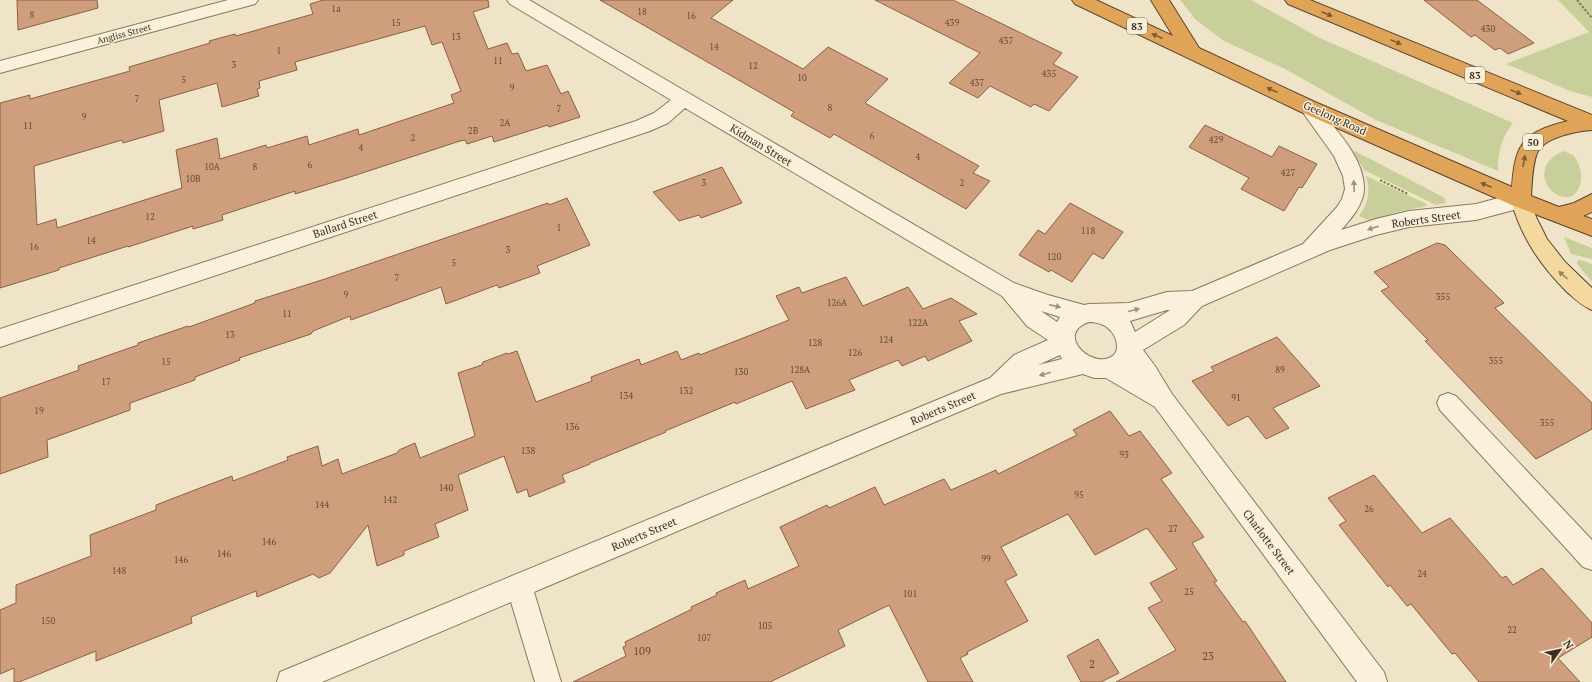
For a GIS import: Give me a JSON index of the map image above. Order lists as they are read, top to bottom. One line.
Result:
{"streets":{"highway":["83","Geelong Road","50"],"street":["Angliss Street","Kidman Street","Roberts Street","Ballard Street","Charlotte Street"]},"crossings":[["83","50"],["Geelong Road","50"],["Geelong Road","Roberts Street"],["50","Roberts Street"],["Kidman Street","Roberts Street"],["Kidman Street","Ballard Street"],["Kidman Street","Charlotte Street"],["Roberts Street","Charlotte Street"]],"house_numbers":["1a","18","8","16","15","439","430","13","437","14","1","11","3","12","435","10","5","437","9","7","8","7","9","2A","11","2B","6","2","429","4","4","6","10A","8","427","10B","3","2","12","1","118","14","16","3","120","5","7","9","355","126A","11","122A","13","124","128","126","355","15","128A","89","130","17","132","134","91","19","355","136","138","93","140","95","142","144","26","27","146","146","99","146","148","24","25","101","150","105","22","107","109","23","2"],"north":"top right"}
